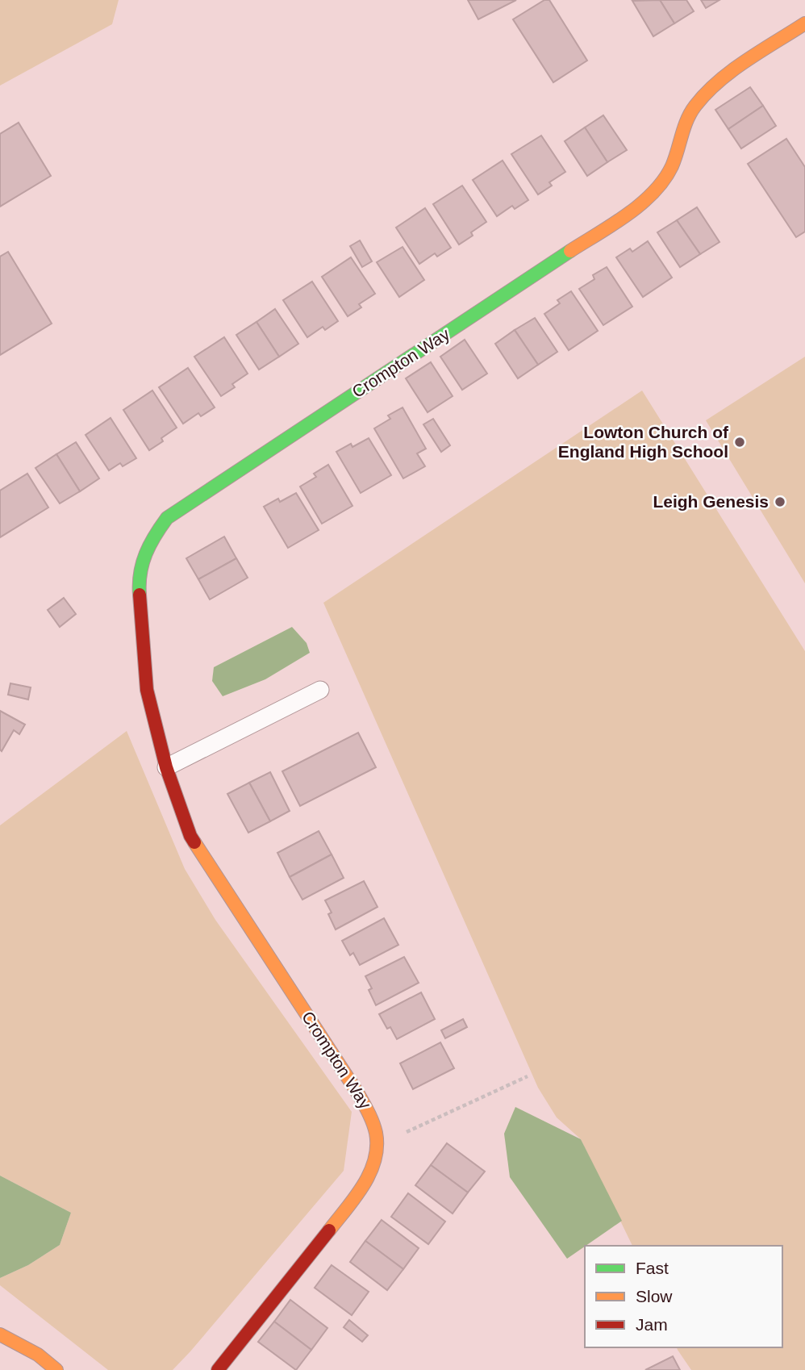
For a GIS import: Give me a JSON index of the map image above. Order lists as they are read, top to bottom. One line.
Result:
{"streets":{"street":["Crompton Way"]},"places":["Lowton Church of England High School","Leigh Genesis"],"legend":["Fast","Slow","Jam"]}
